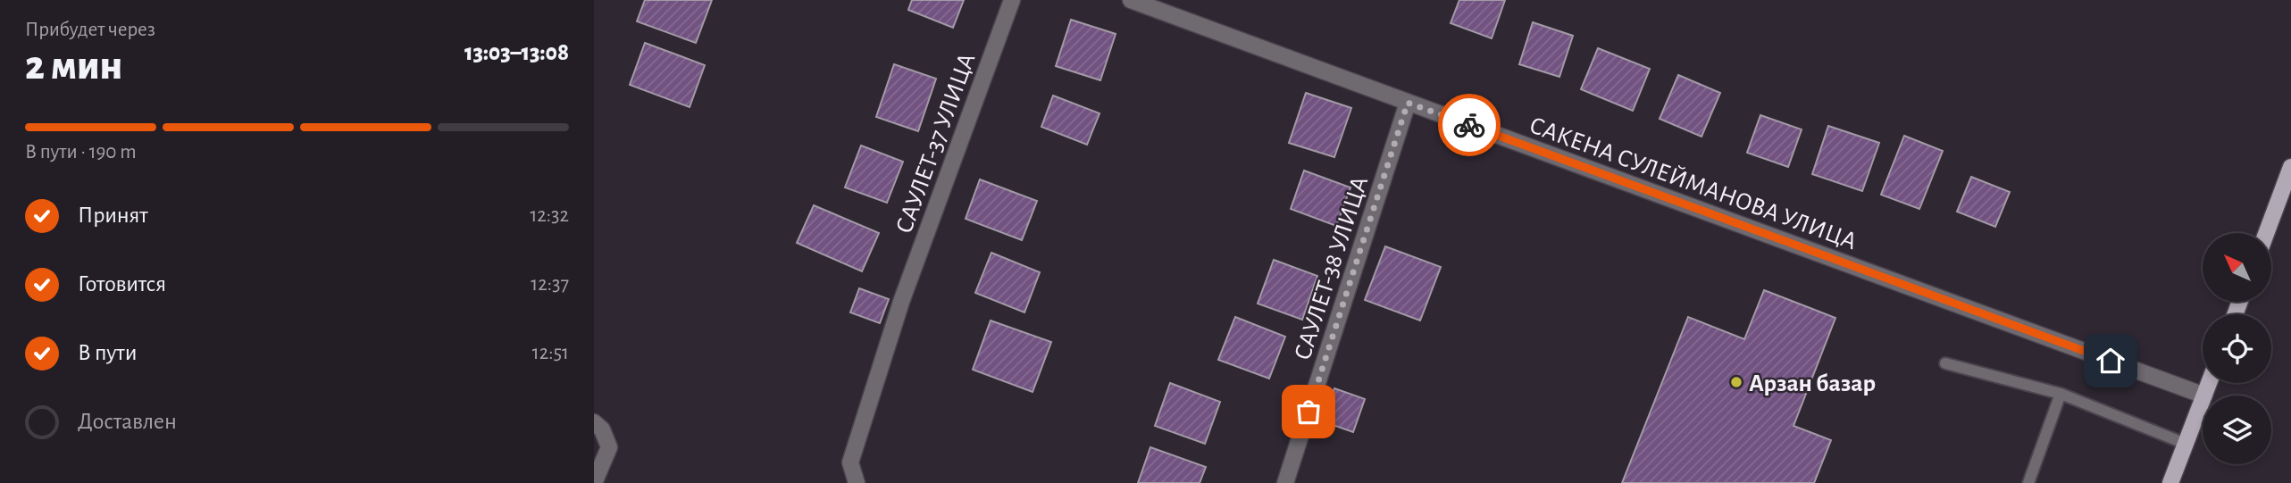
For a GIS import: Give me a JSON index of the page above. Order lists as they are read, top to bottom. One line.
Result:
{"streets":{"street":["САУЛЕТ-37 УЛИЦА","САКЕНА СУЛЕЙМАНОВА УЛИЦА","САУЛЕТ-38 УЛИЦА"]},"crossings":[["САКЕНА СУЛЕЙМАНОВА УЛИЦА","САУЛЕТ-38 УЛИЦА"]],"places":["Арзан базар"],"north":"top left","page":{"heading":["2 мин","Прибудет через","13:03–13:08"],"bar":"В пути · 190 m","list":[["Принят","12:32"],["Готовится","12:37"],["В пути","12:51"],"Доставлен"]}}
